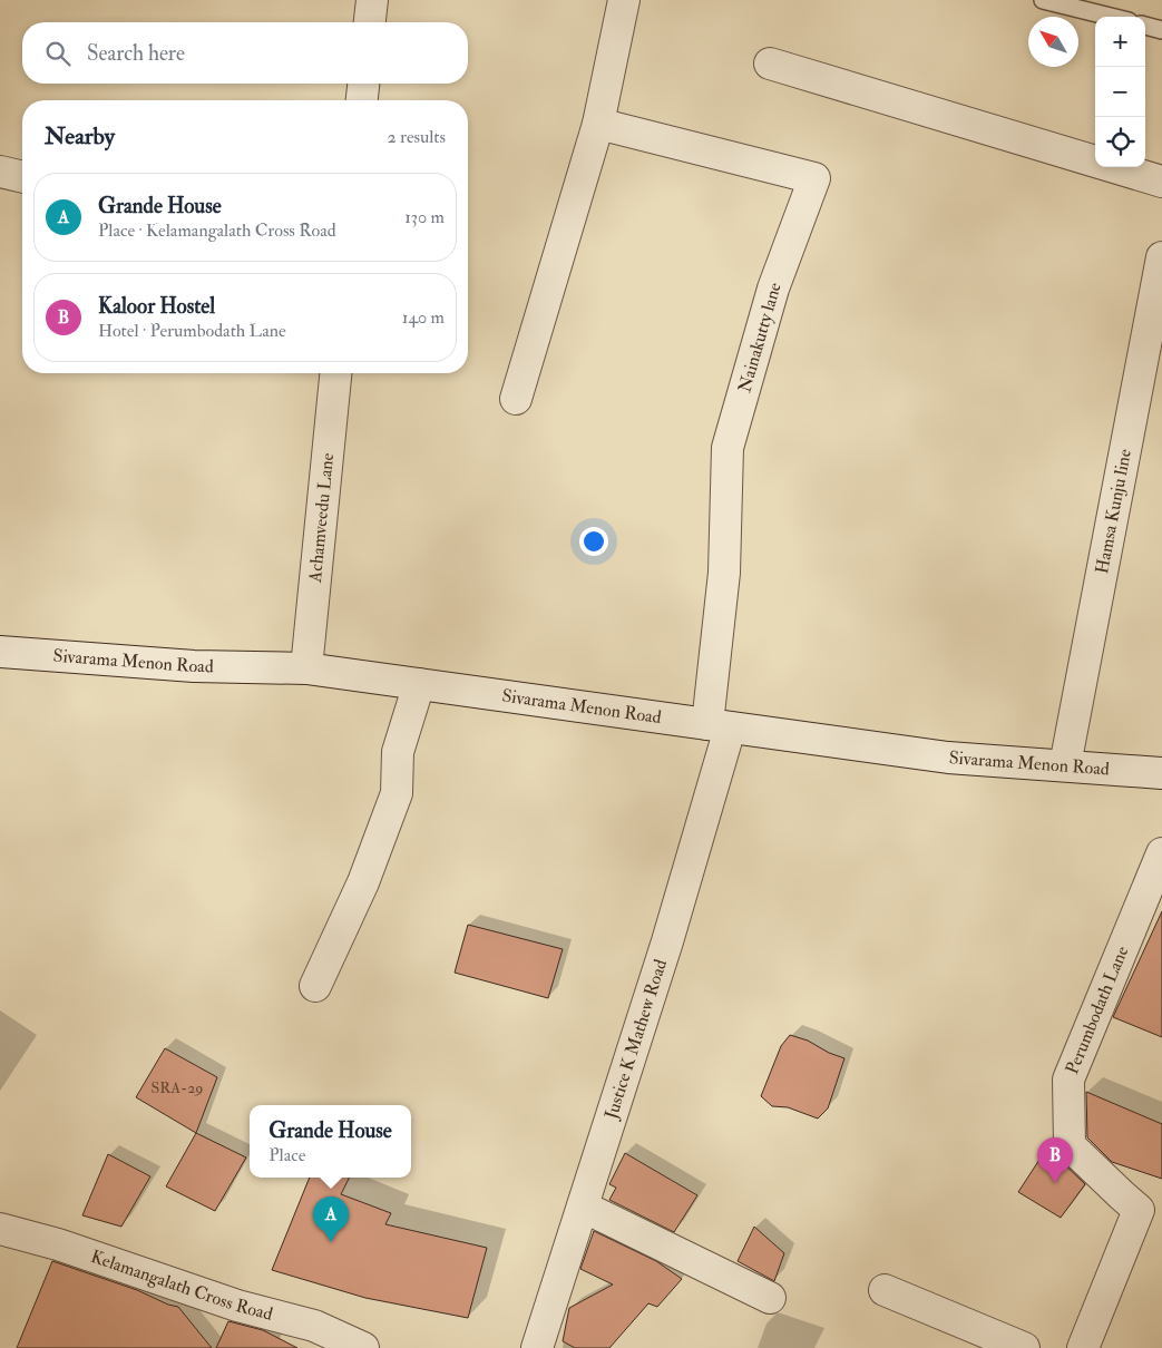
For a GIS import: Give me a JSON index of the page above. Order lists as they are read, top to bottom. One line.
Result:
{"streets":{"street":["Nainakutty lane","Hamsa Kunju line","Achamveedu Lane","Sivarama Menon Road","Perumbodath Lane","Justice K Mathew Road","Kelamangalath Cross Road"]},"crossings":[["Nainakutty lane","Sivarama Menon Road"],["Nainakutty lane","Justice K Mathew Road"],["Hamsa Kunju line","Sivarama Menon Road"],["Achamveedu Lane","Sivarama Menon Road"],["Sivarama Menon Road","Justice K Mathew Road"]],"house_numbers":["SRA-29"],"north":"top left","page":{"map_buttons":["+","−"],"search":"Search here","heading":["Nearby","2 results"],"list":[{"mark":"A","name":"Grande House","note":"Place · Kelamangalath Cross Road","value":"130 m"},{"mark":"B","name":"Kaloor Hostel","note":"Hotel · Perumbodath Lane","value":"140 m"}],"popup":["Grande House","Place"],"pins":["B","A"]}}
